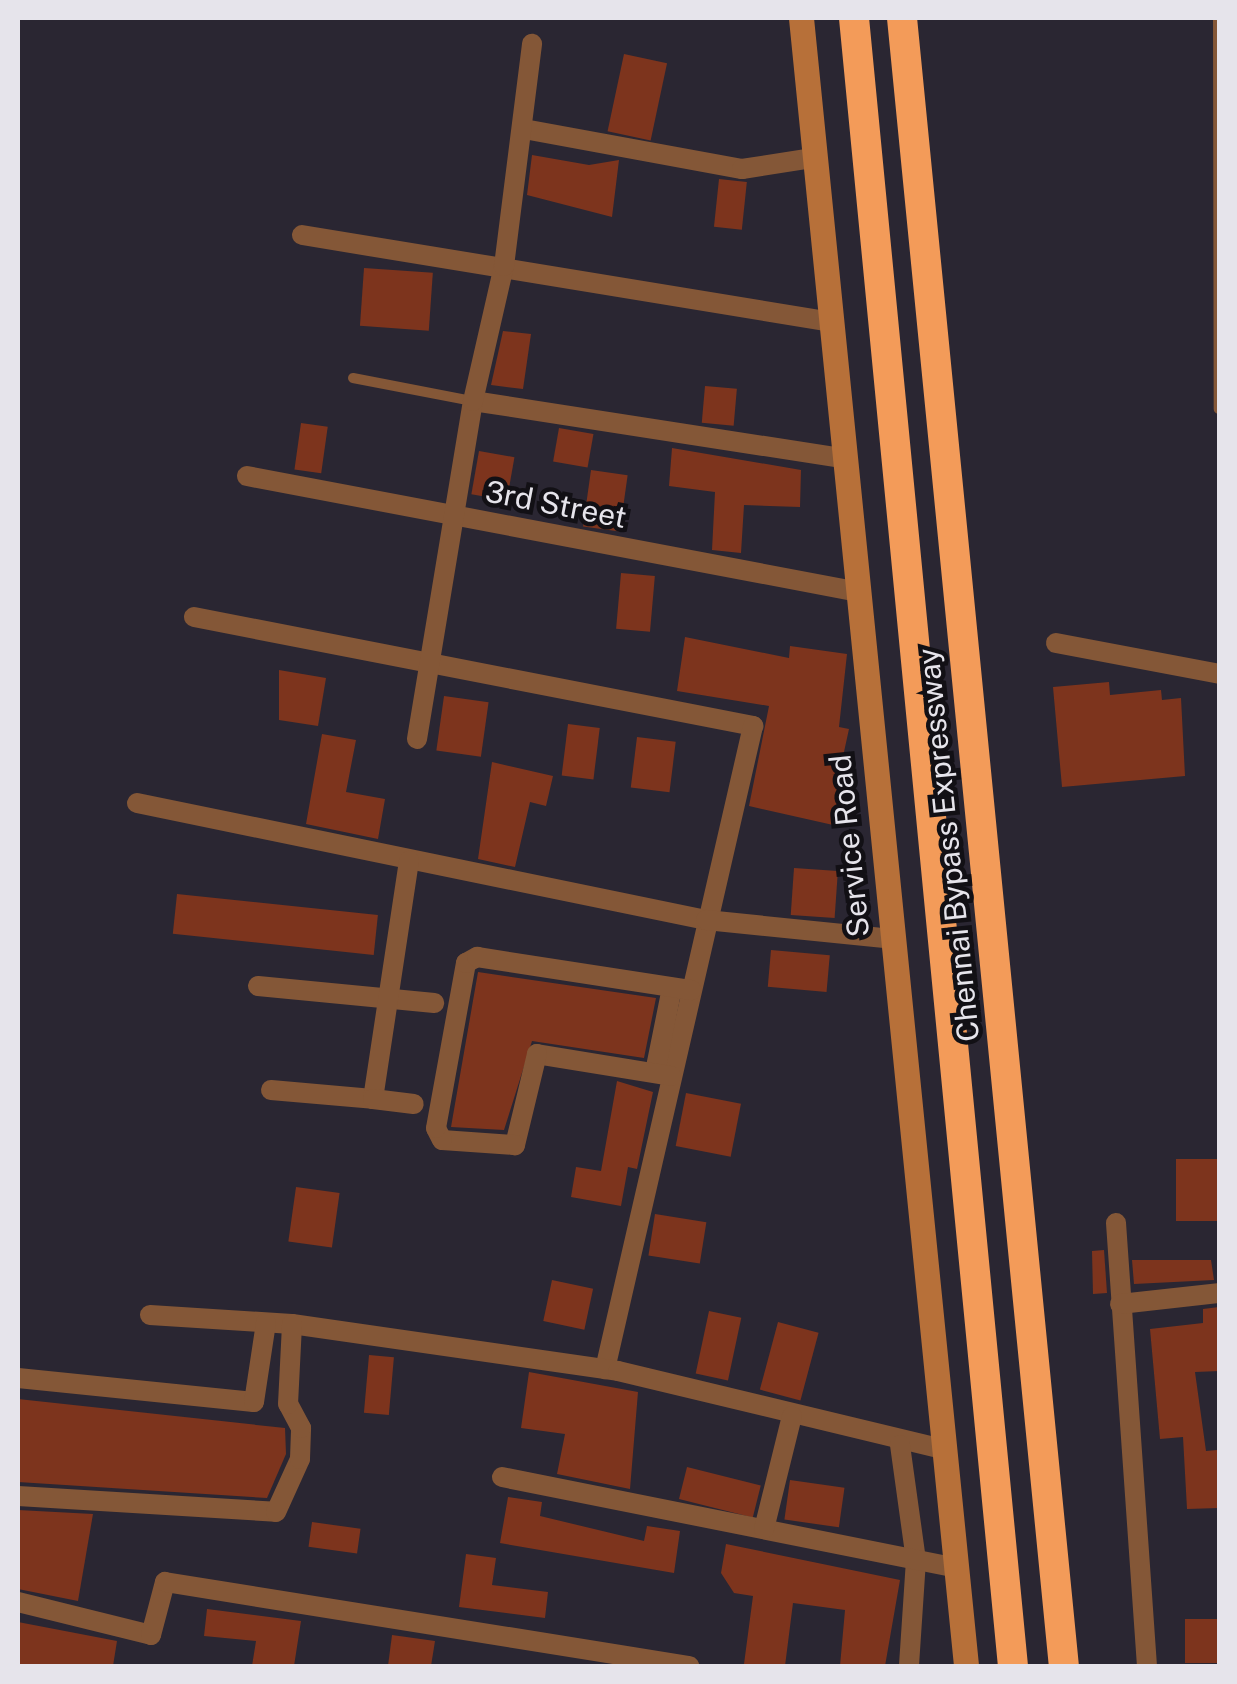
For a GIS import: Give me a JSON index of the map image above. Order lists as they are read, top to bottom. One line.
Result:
{"streets":{"highway":["Chennai Bypass Expressway"],"street":["3rd Street","Service Road"]},"crossings":[["3rd Street","Service Road"]]}
